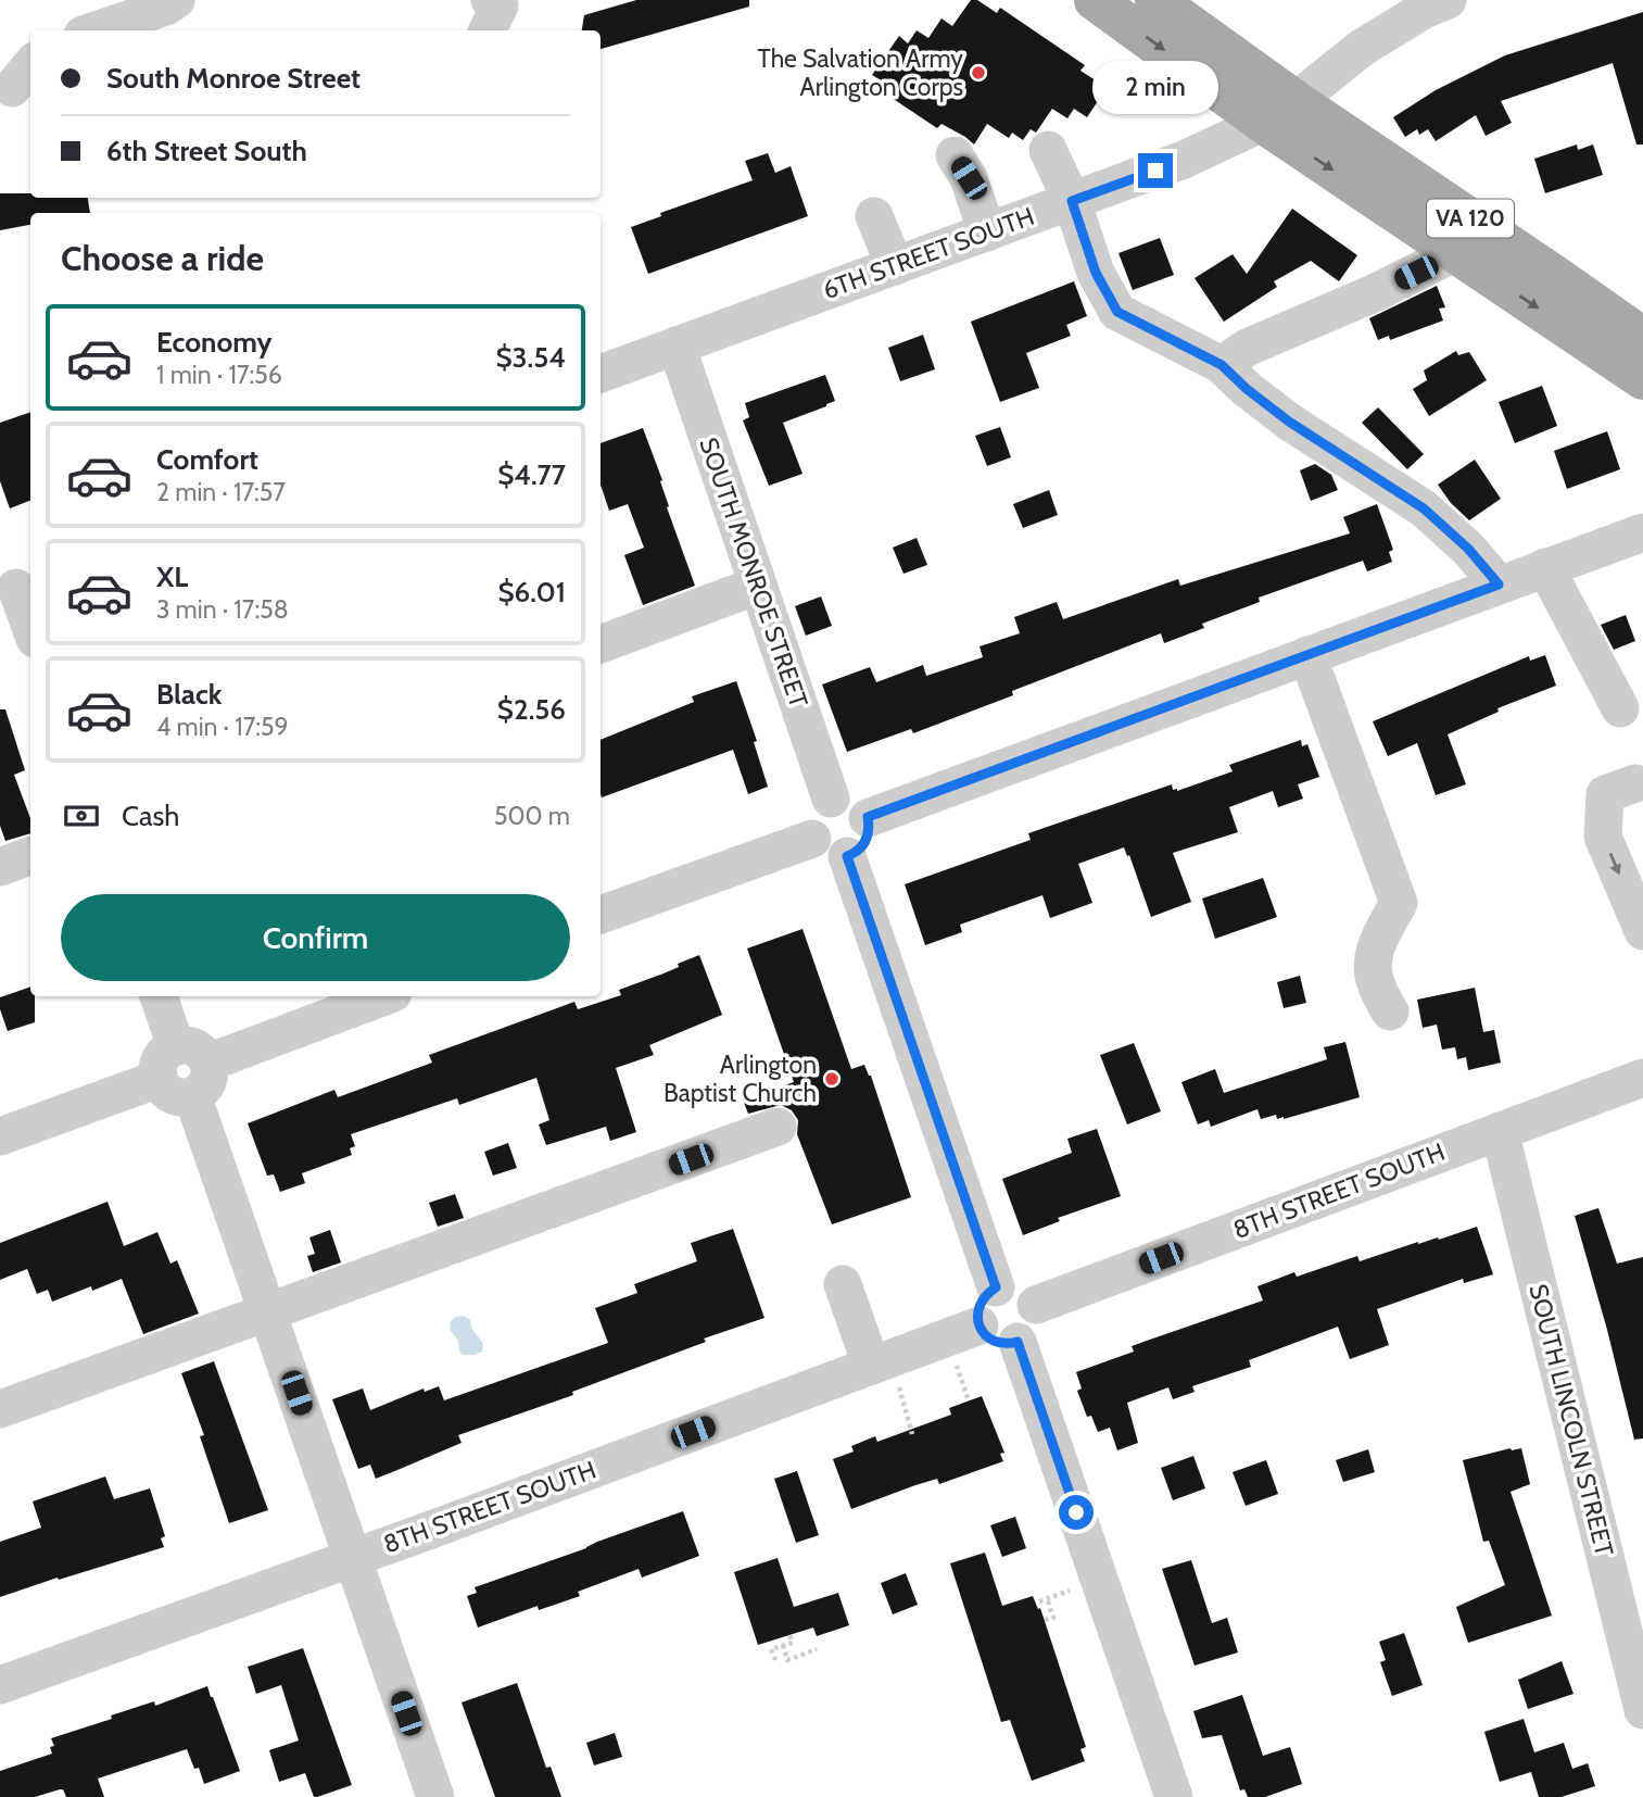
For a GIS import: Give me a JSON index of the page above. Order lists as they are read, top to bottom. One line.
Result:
{"streets":{"main road":["VA 120"],"street":["6TH STREET SOUTH","SOUTH MONROE STREET","8TH STREET SOUTH","SOUTH LINCOLN STREET"]},"crossings":[["VA 120","6TH STREET SOUTH"],["6TH STREET SOUTH","SOUTH MONROE STREET"],["8TH STREET SOUTH","SOUTH LINCOLN STREET"]],"places":["The Salvation Army Arlington Corps","Arlington Baptist Church"],"page":{"banner":["South Monroe Street","6th Street South"],"bubble":"2 min","heading":"Choose a ride","list":[{"name":"Economy","note":"1 min · 17:56","value":"$3.54"},{"name":"Comfort","note":"2 min · 17:57","value":"$4.77"},{"name":"XL","note":"3 min · 17:58","value":"$6.01"},{"name":"Black","note":"4 min · 17:59","value":"$2.56"}],"pay":["Cash","500 m"],"buttons":"Confirm"}}
